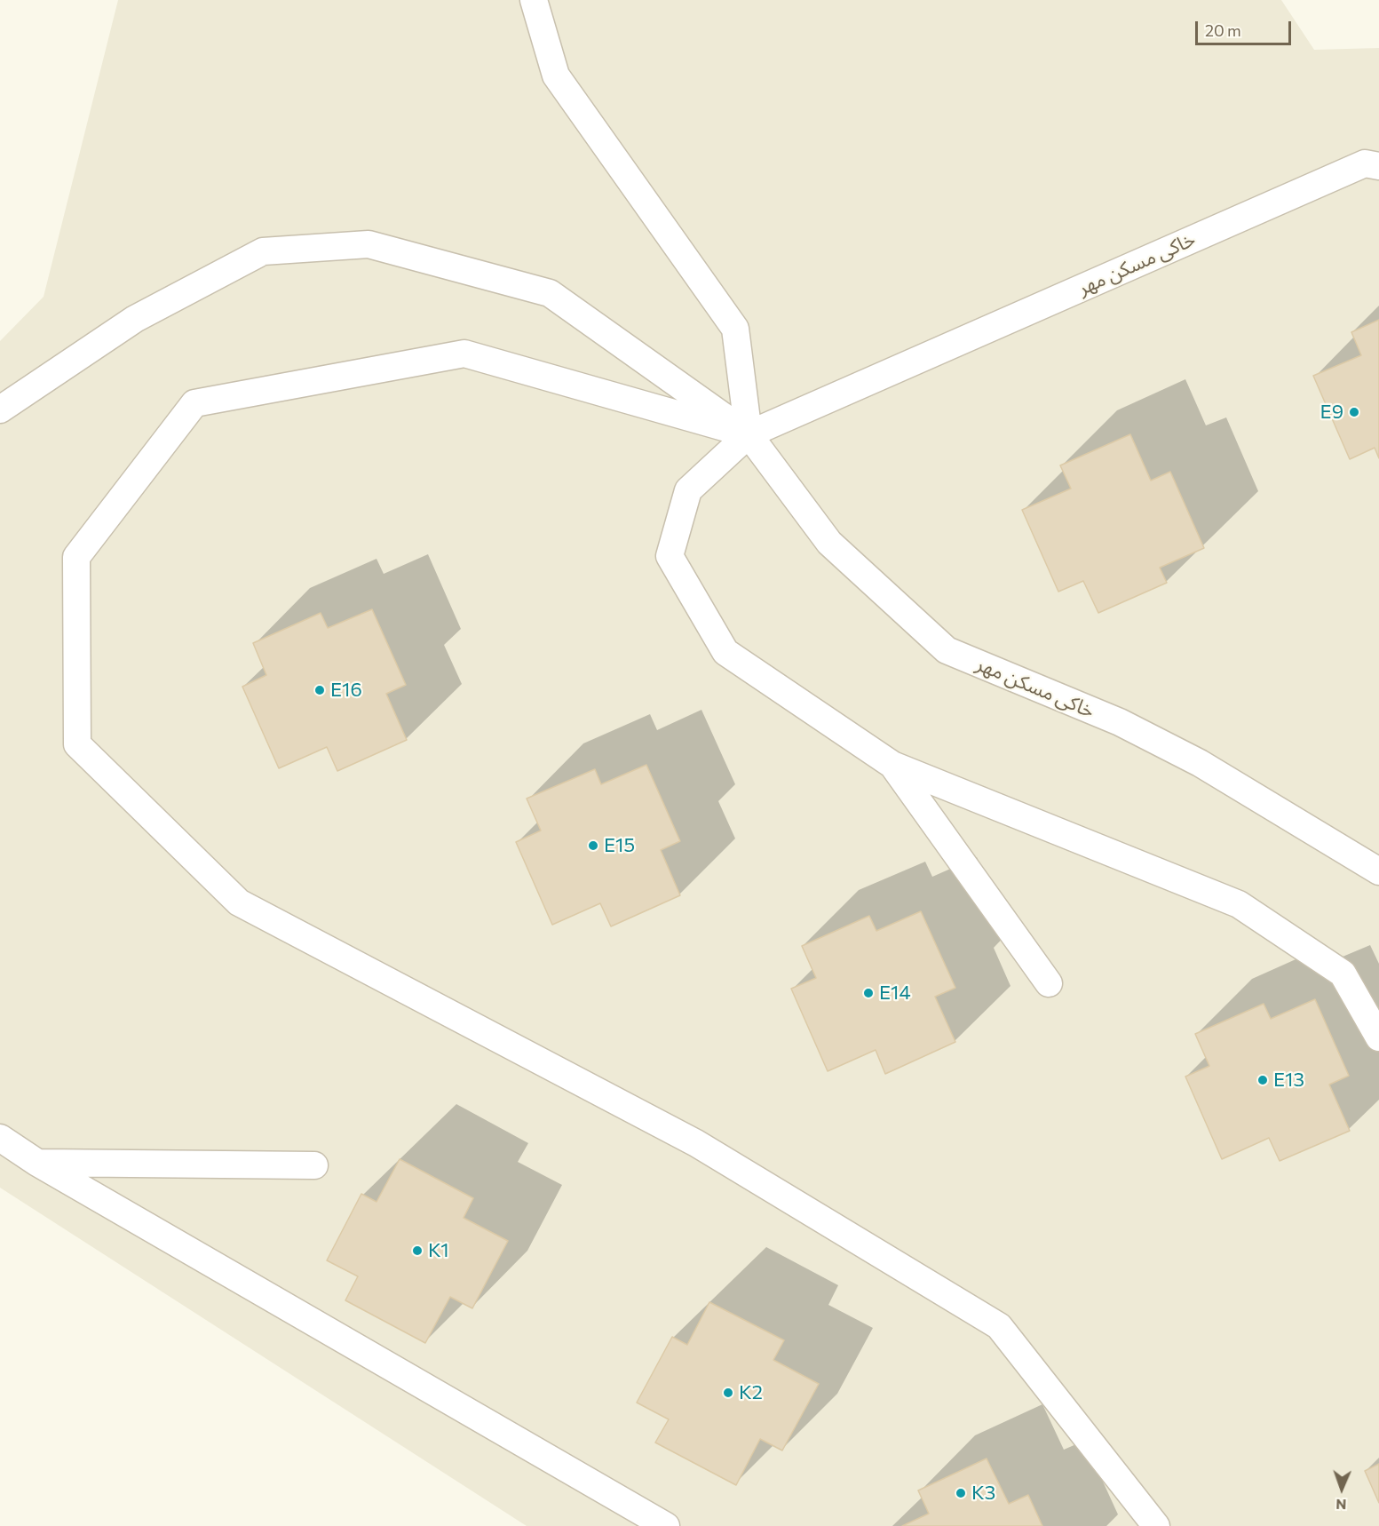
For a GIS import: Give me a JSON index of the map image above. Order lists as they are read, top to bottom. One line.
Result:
{"streets":{"street":["خاکی مسکن مهر"]},"places":["E9","E16","E15","E14","E13","K1","K2","K3"],"scale_bar":"20 m","north":"bottom"}
